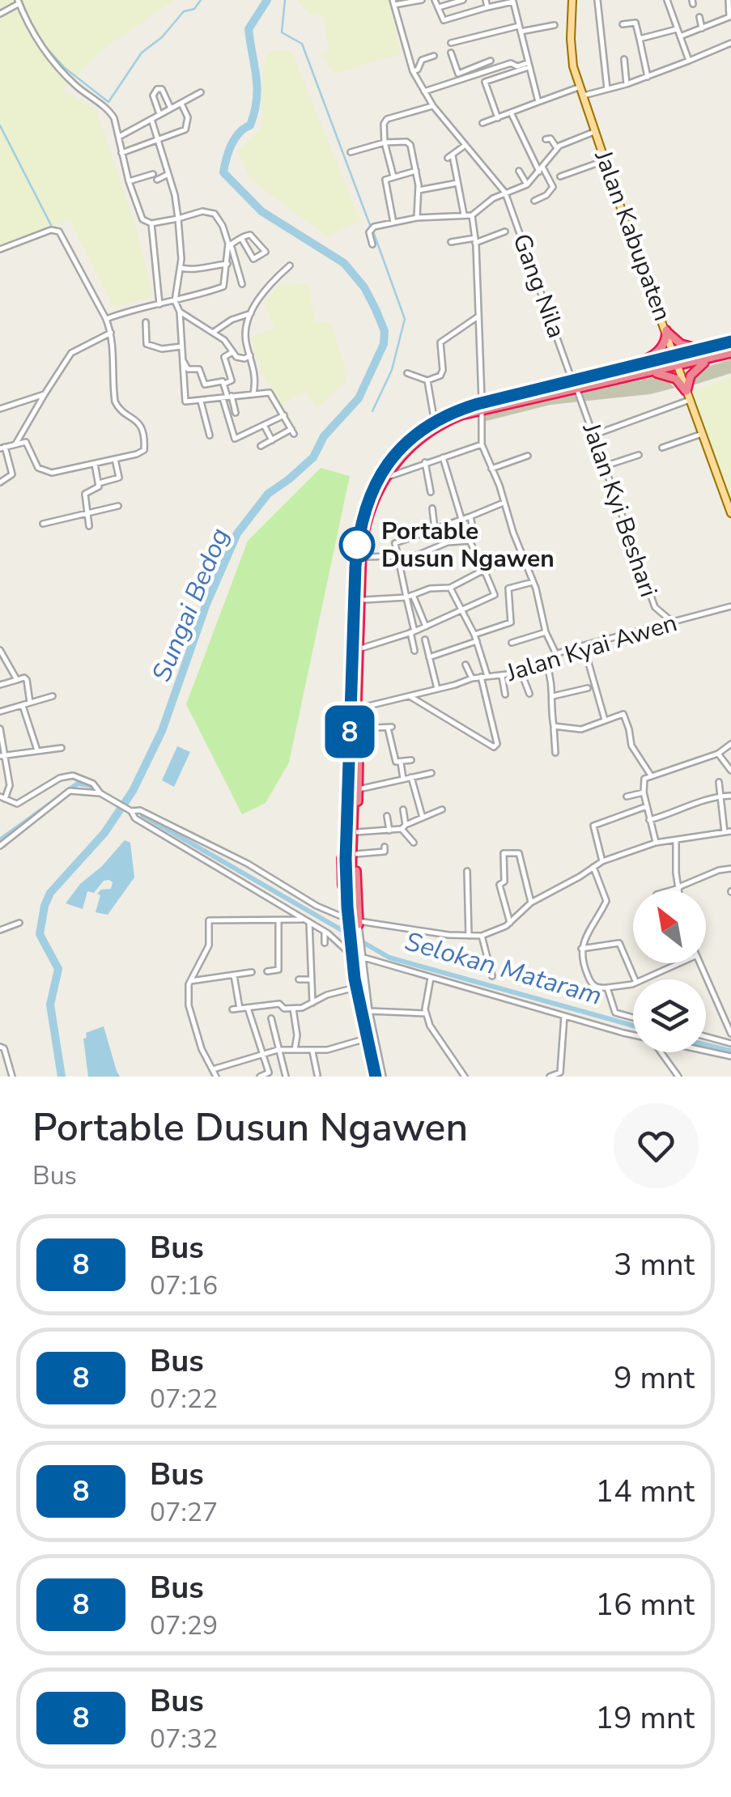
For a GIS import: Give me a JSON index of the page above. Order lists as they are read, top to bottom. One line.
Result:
{"streets":{"main road":["Jalan Kabupaten"],"street":["Gang Nila","Jalan Kyi Beshari","Jalan Kyai Awen"]},"crossings":[["Jalan Kyi Beshari","Jalan Kyai Awen"]],"water":["Sungai Bedog","Selokan Mataram"],"places":["Portable Dusun Ngawen"],"lines":["bus line 8"],"north":"top left","page":{"on_map":"8","heading":["Portable Dusun Ngawen","Bus"],"list":[{"mark":"8","name":"Bus","note":"07:16","value":"3 mnt"},{"mark":"8","name":"Bus","note":"07:22","value":"9 mnt"},{"mark":"8","name":"Bus","note":"07:27","value":"14 mnt"},{"mark":"8","name":"Bus","note":"07:29","value":"16 mnt"},{"mark":"8","name":"Bus","note":"07:32","value":"19 mnt"}]}}
